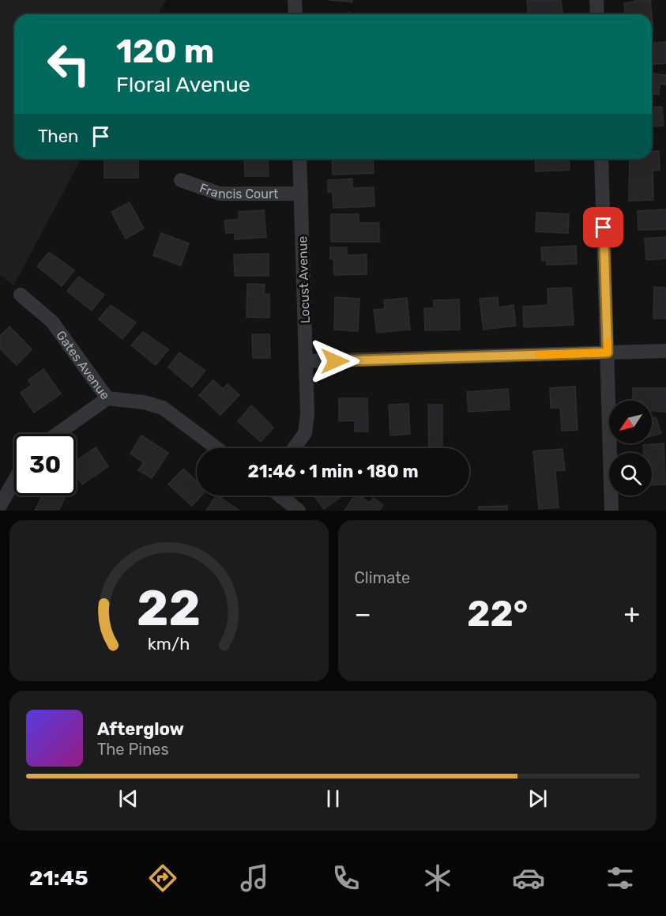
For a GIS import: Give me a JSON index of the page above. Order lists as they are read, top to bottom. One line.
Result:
{"streets":{"street":["Francis Court","Locust Avenue","Gates Avenue"]},"crossings":[["Francis Court","Locust Avenue"]],"north":"bottom left","page":{"turn":["120 m","Floral Avenue"],"then":"Then","limit":"30","trip":"21:46 · 1 min · 180 m","tile":"Climate","heat":["−","22°","+"],"song":["Afterglow","The Pines"],"tabs":"21:45","gauge":["22","km/h"]}}
